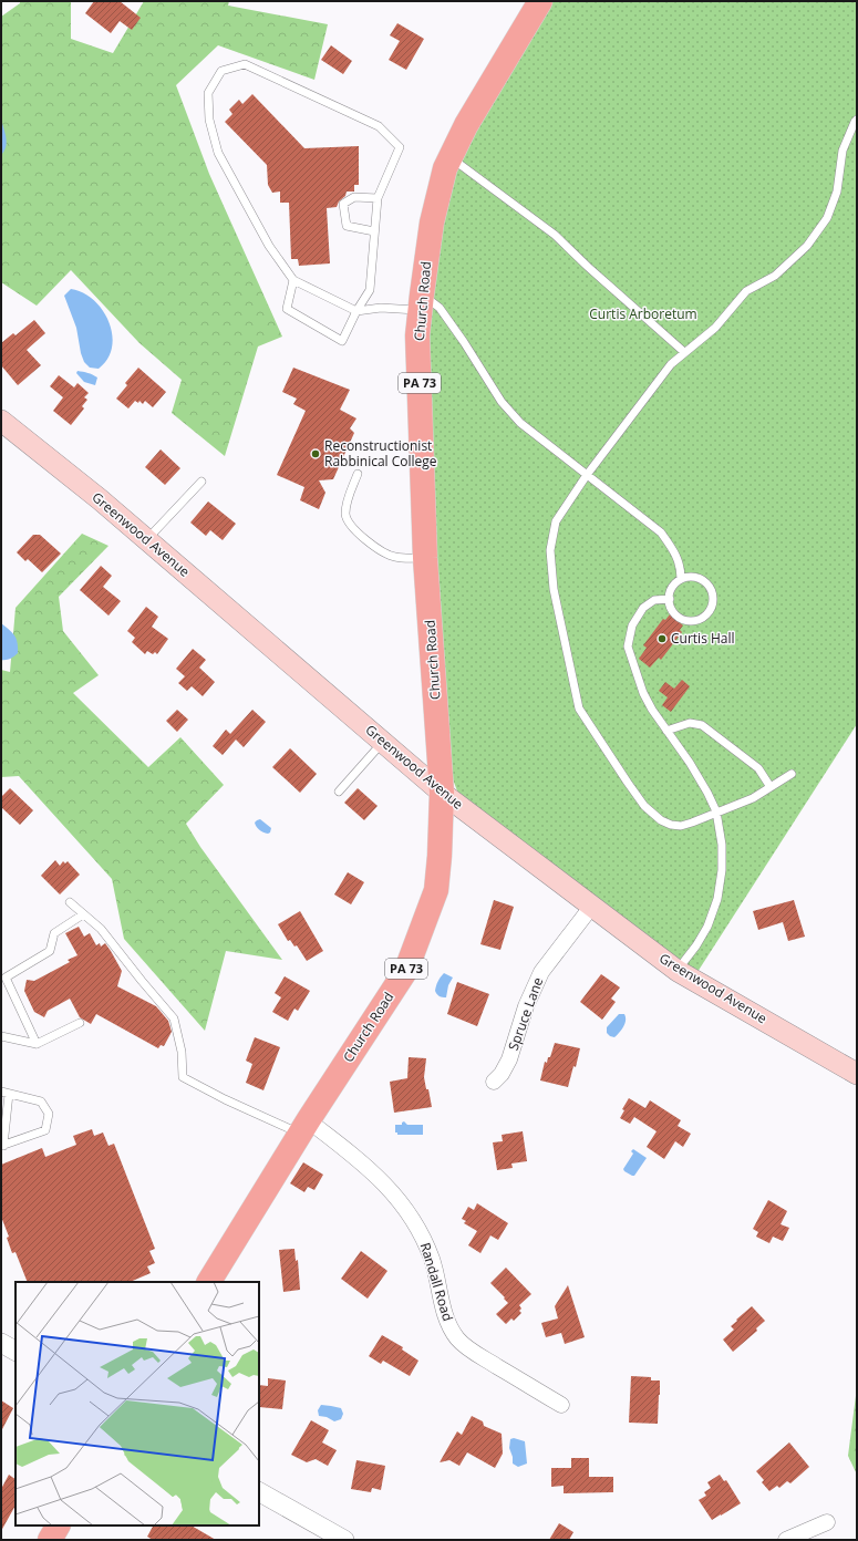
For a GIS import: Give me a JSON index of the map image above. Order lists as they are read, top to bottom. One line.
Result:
{"streets":{"main road":["Church Road","PA 73","Greenwood Avenue"],"street":["Spruce Lane","Randall Road"]},"crossings":[["Church Road","Greenwood Avenue"],["Church Road","Randall Road"],["Greenwood Avenue","Spruce Lane"]],"parks":["Curtis Arboretum"],"places":["Reconstructionist Rabbinical College","Curtis Hall"]}
